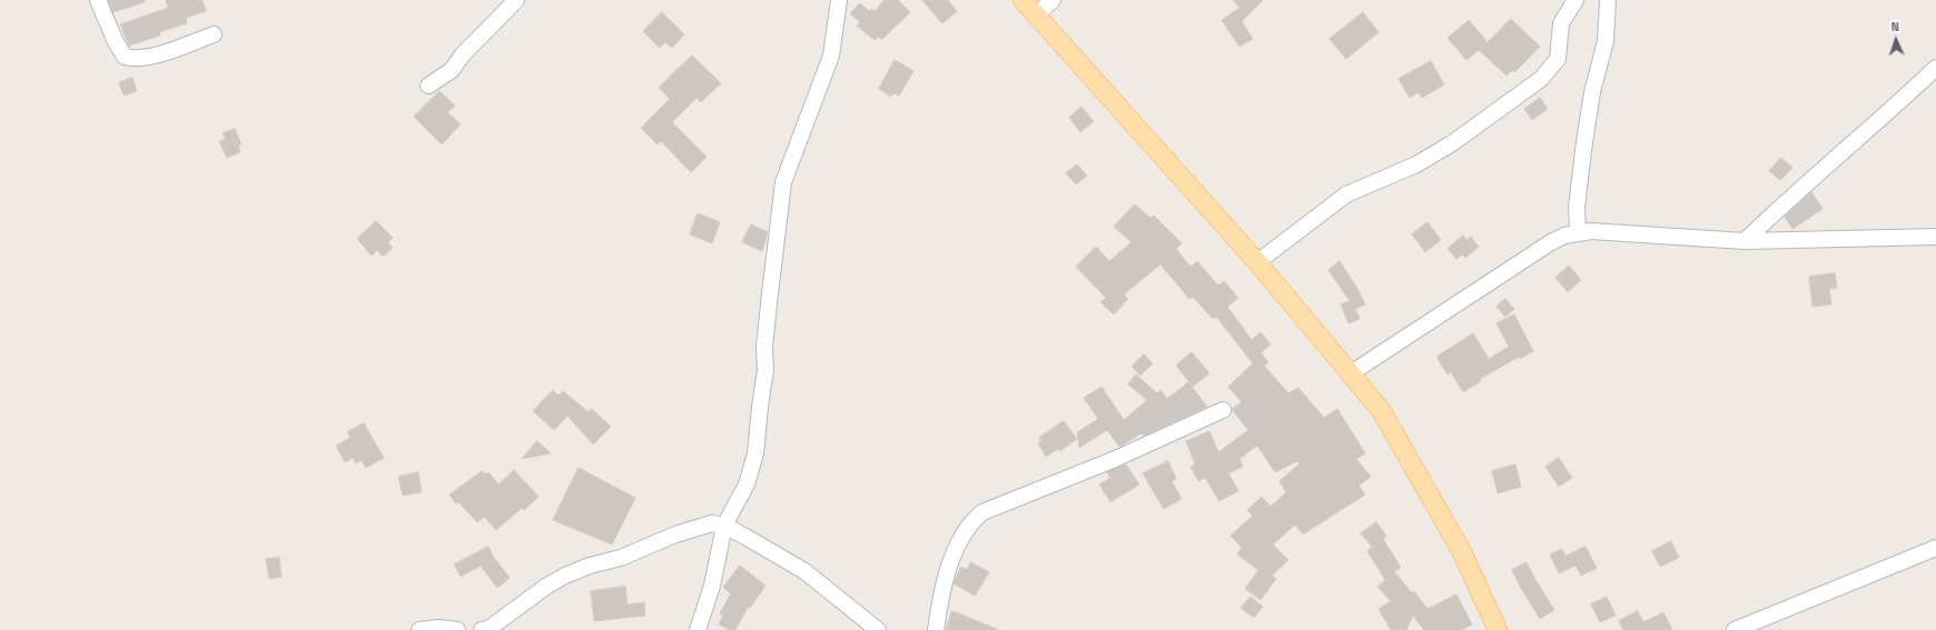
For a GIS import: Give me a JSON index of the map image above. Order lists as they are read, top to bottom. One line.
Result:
{"north":"top"}
